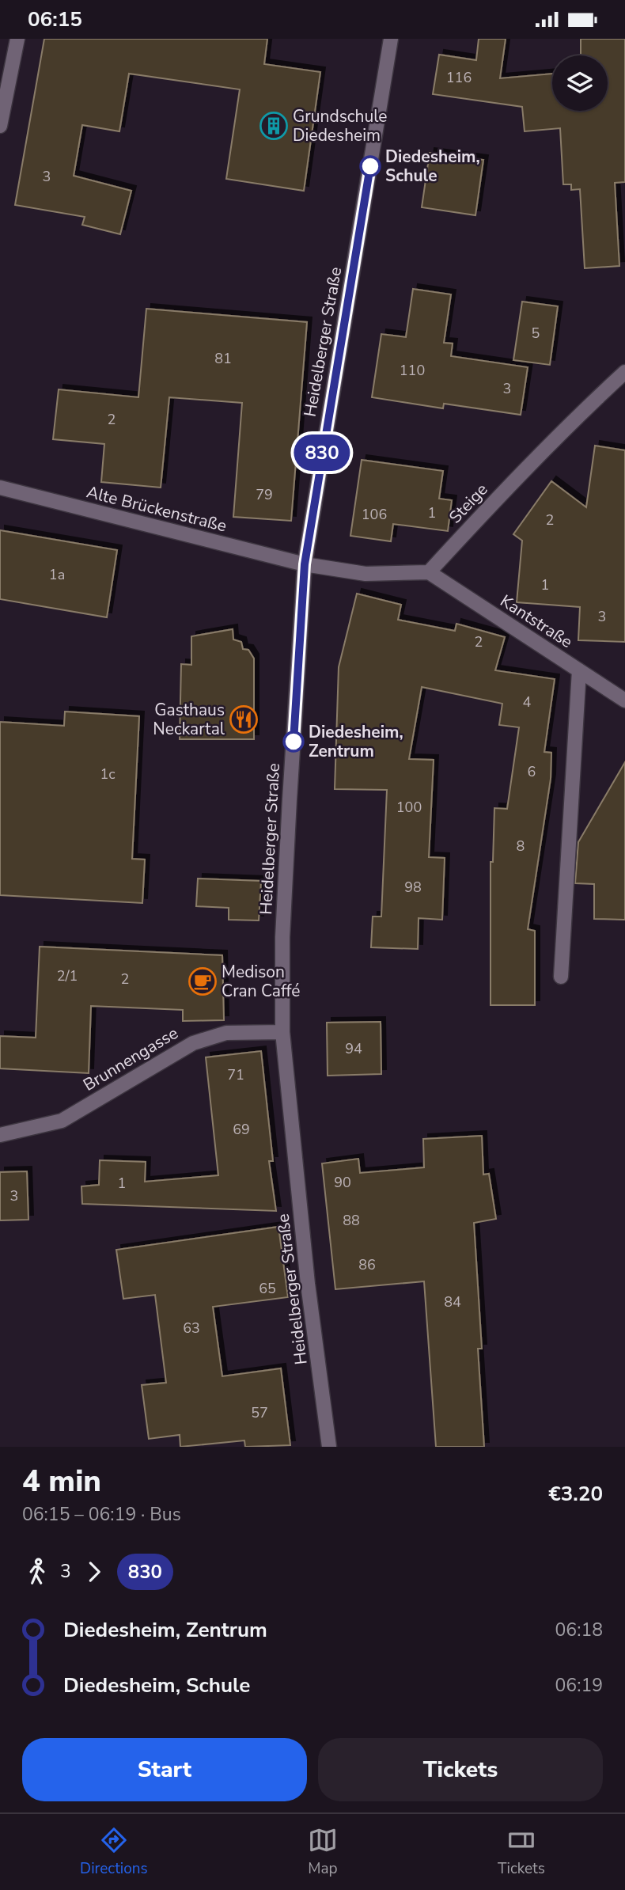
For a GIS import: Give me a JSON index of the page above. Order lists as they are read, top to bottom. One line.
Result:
{"streets":{"street":["Heidelberger Straße","Steige","Alte Brückenstraße","Kantstraße","Brunnengasse"]},"crossings":[["Heidelberger Straße","Alte Brückenstraße"],["Heidelberger Straße","Brunnengasse"],["Steige","Kantstraße"]],"places":{"building":["Grundschule Diedesheim"],"other":["Diedesheim, Schule","Diedesheim, Zentrum"],"restaurant":["Gasthaus Neckartal"],"cafe":["Medison Cran Caffé"]},"lines":["bus line 830"],"house_numbers":["116","3","5","81","110","3","2","79","1","106","2","1a","1","3","2","4","6","1c","100","8","98","2/1","2","94","71","69","90","1","3","88","86","65","84","63","57"],"page":{"status":"06:15","on_map":"830","heading":["4 min","06:15 – 06:19 · Bus","€3.20"],"legs":["3","830"],"list":[{"name":"Diedesheim, Zentrum","value":"06:18"},{"name":"Diedesheim, Schule","value":"06:19"}],"buttons":["Start","Tickets"],"tabs":["Directions","Map","Tickets"]}}
